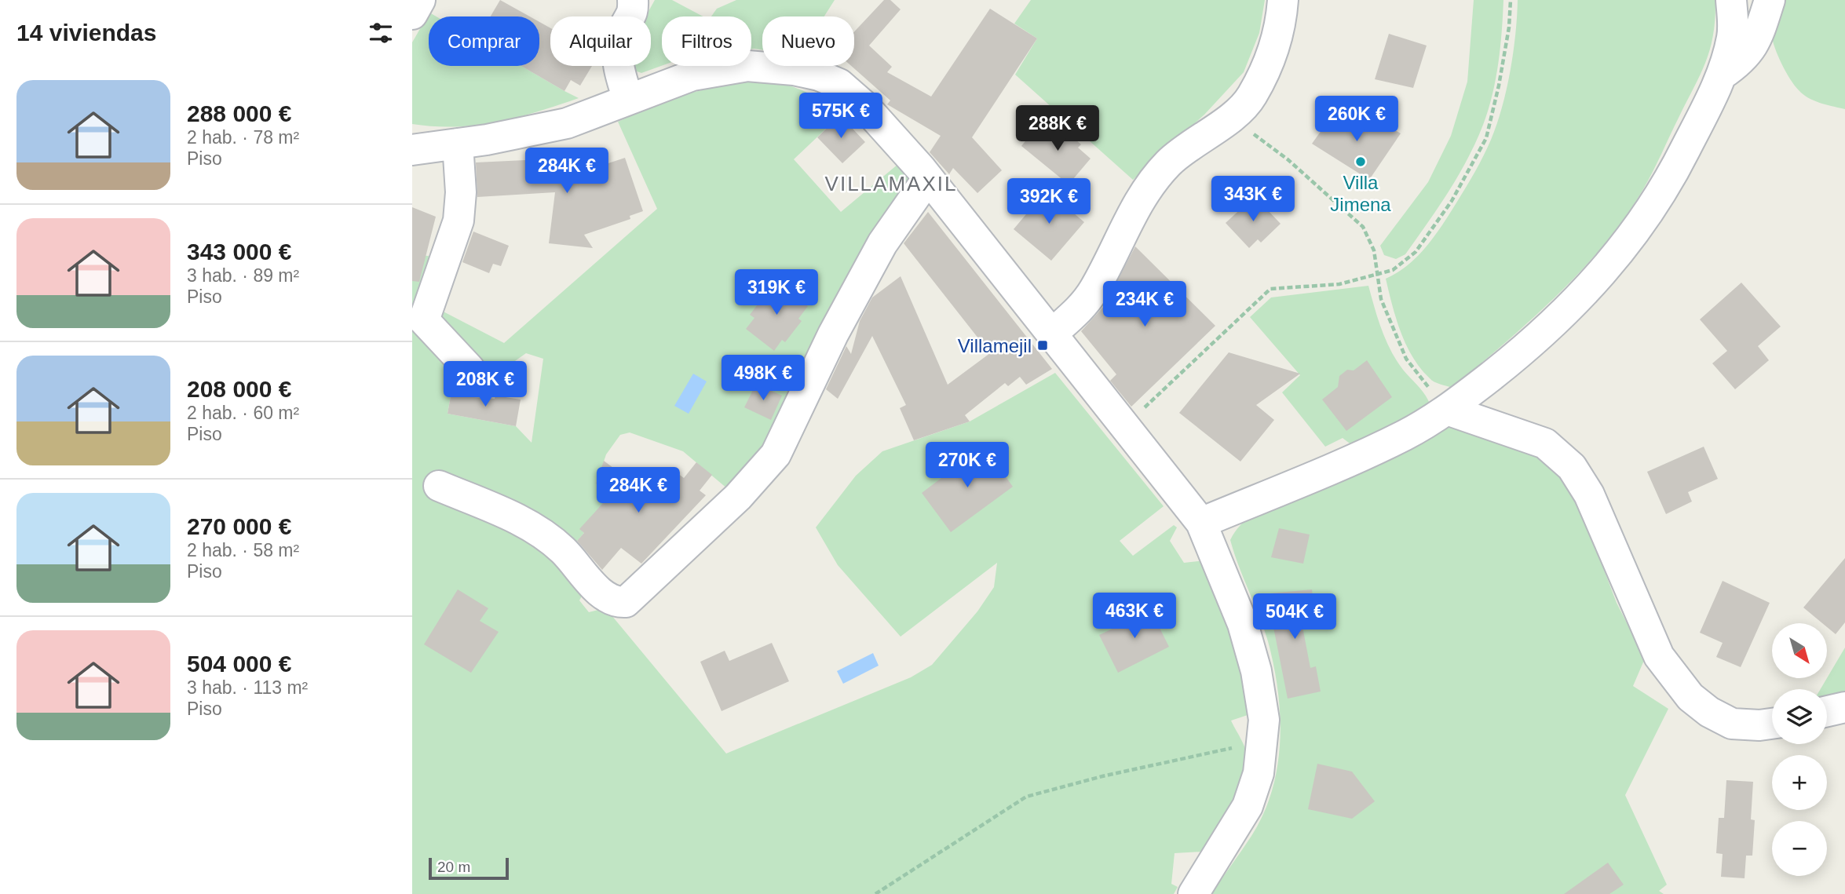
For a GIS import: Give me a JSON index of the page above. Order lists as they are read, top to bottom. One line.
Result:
{"districts":["VILLAMAXIL"],"places":{"other":["Villa Jimena"],"transit":["Villamejil"]},"scale_bar":"20 m","north":"bottom right","page":{"heading":"14 viviendas","chip":["Comprar","Alquilar","Filtros","Nuevo"],"list":[{"name":"288 000 €","note":"2 hab. · 78 m² · Piso"},{"name":"343 000 €","note":"3 hab. · 89 m² · Piso"},{"name":"208 000 €","note":"2 hab. · 60 m² · Piso"},{"name":"270 000 €","note":"2 hab. · 58 m² · Piso"},{"name":"504 000 €","note":"3 hab. · 113 m² · Piso"}],"price":["575K €","260K €","288K €","284K €","343K €","392K €","319K €","234K €","498K €","208K €","270K €","284K €","463K €","504K €"],"map_buttons":["+","−"],"scale":"20 m"}}
